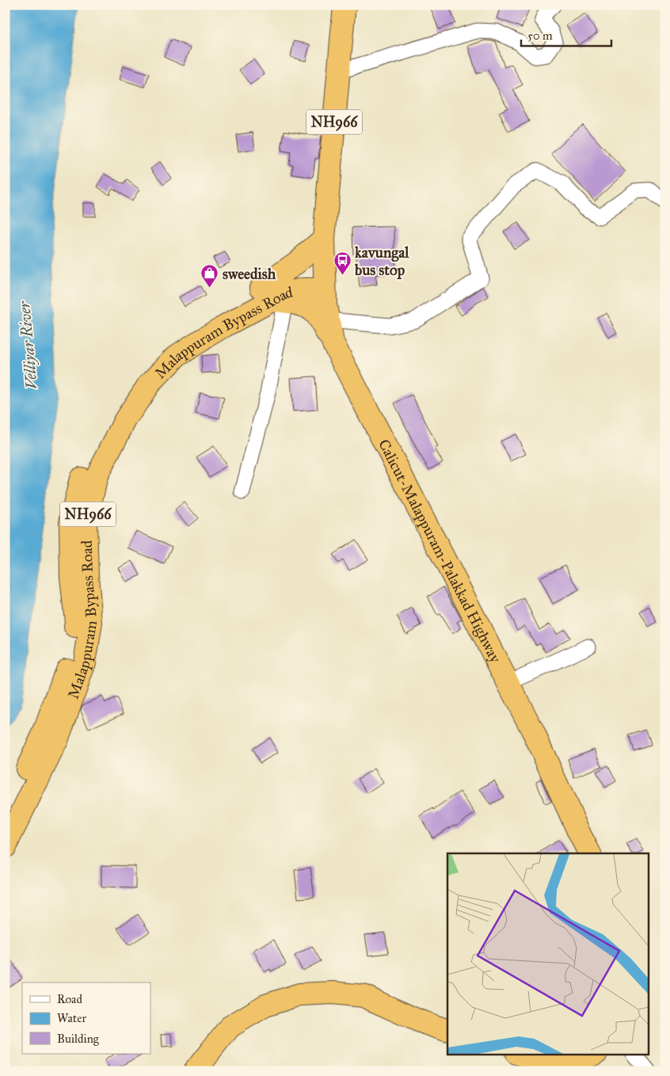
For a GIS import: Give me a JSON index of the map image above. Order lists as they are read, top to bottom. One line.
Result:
{"streets":{"highway":["NH966","Malappuram Bypass Road","Calicut-Malappuram-Palakkad Highway"]},"crossings":[["NH966","Malappuram Bypass Road"],["NH966","Calicut-Malappuram-Palakkad Highway"],["Malappuram Bypass Road","Calicut-Malappuram-Palakkad Highway"]],"water":["Velliyar River"],"places":{"bus stop":["kavungal bus stop"],"shop":["sweedish"]},"legend":["Road","Water","Building"],"scale_bar":"50 m"}
